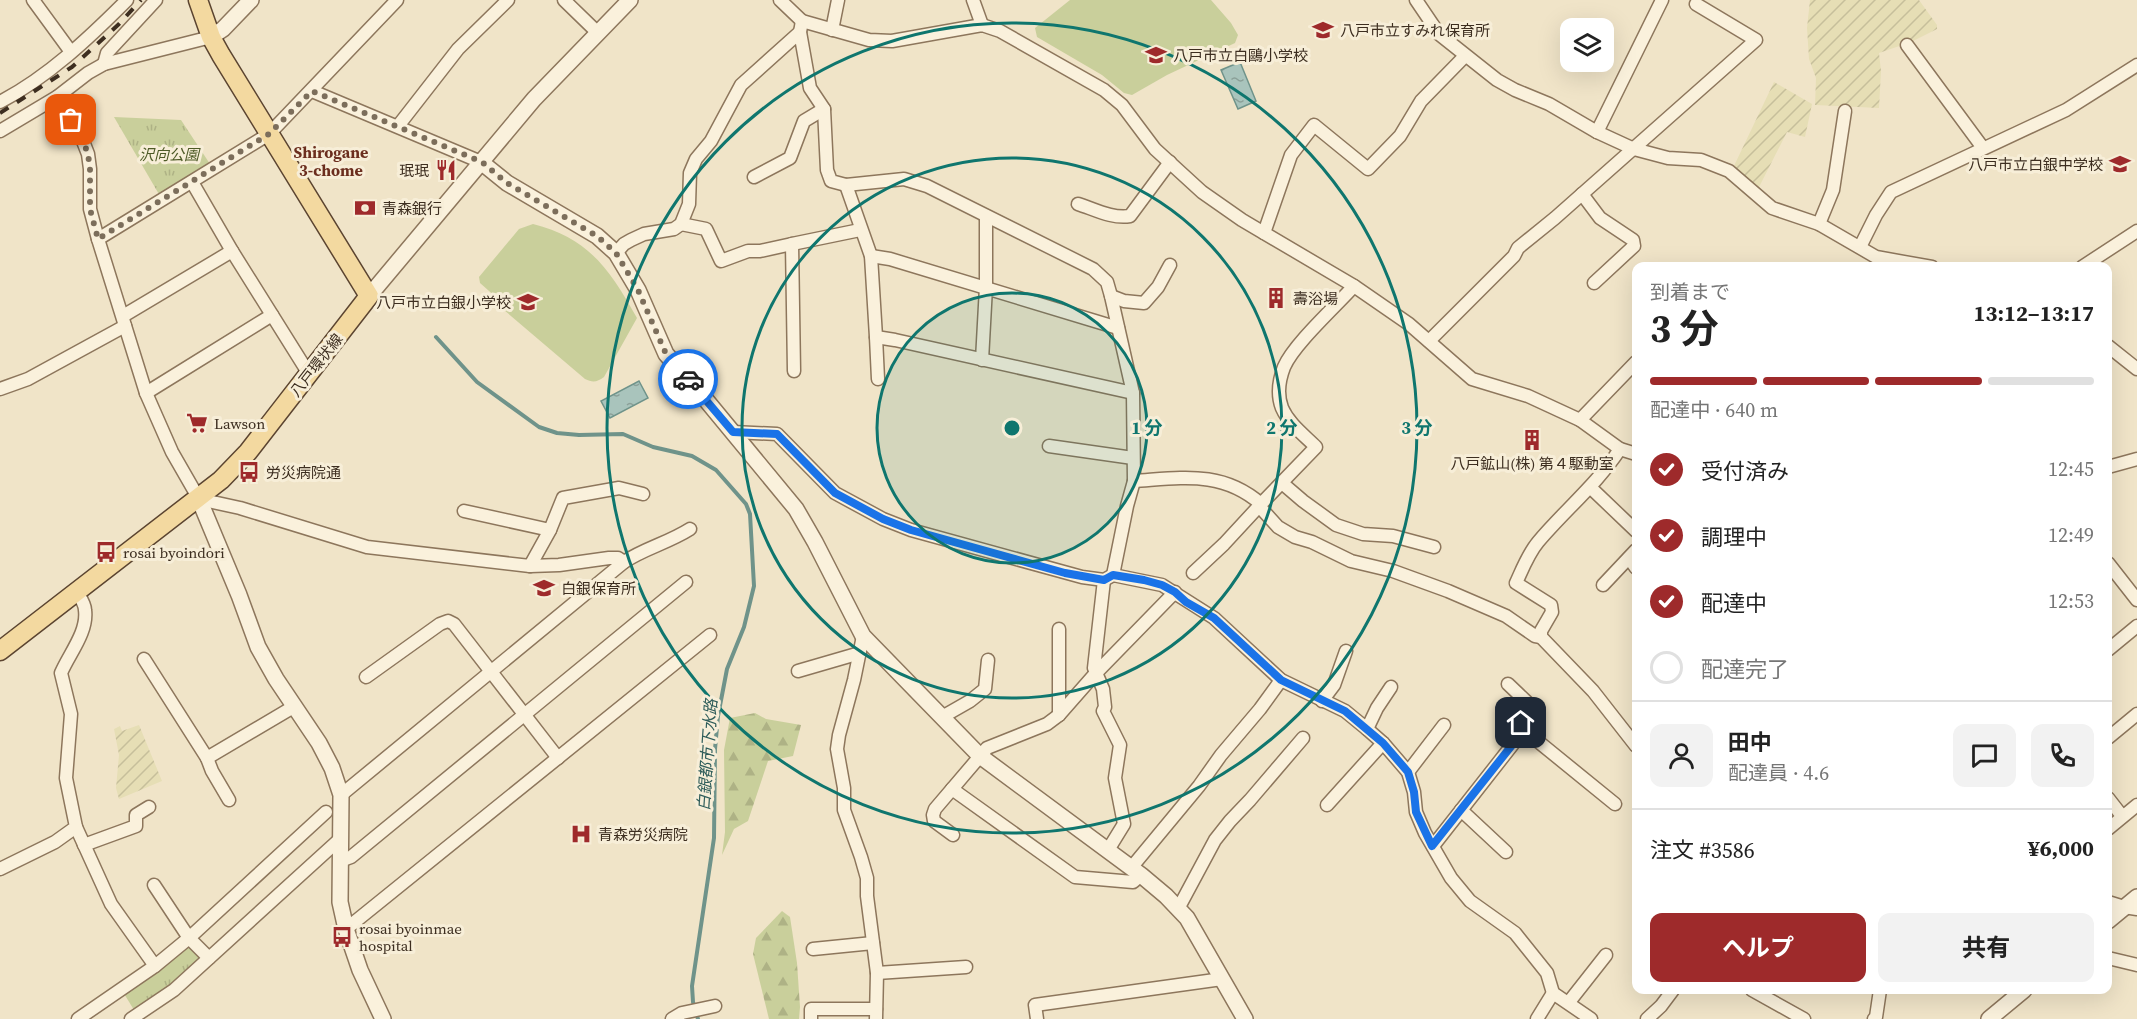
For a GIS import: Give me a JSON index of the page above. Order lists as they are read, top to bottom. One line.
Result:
{"streets":{"main road":["八戸環状線"]},"districts":["Shirogane 3-chome"],"water":["白銀都市下水路"],"parks":["沢向公園"],"places":{"school or university":["八戸市立すみれ保育所","八戸市立白鷗小学校","八戸市立白銀中学校","八戸市立白銀小学校","白銀保育所"],"restaurant":["珉珉"],"bank":["青森銀行"],"building":["壽浴場","八戸鉱山(株) 第４駆動室"],"supermarket":["Lawson"],"bus stop":["労災病院通","rosai byoindori","rosai byoinmae hospital"],"hospital":["青森労災病院"]},"page":{"heading":["3 分","到着まで","13:12–13:17"],"panel":["田中","配達員 · 4.6","注文 #3586","¥6,000"],"bar":"配達中 · 640 m","list":[["受付済み","12:45"],["調理中","12:49"],["配達中","12:53"],"配達完了"],"buttons":["ヘルプ","共有"]},"rings":["1 分","2 分","3 分"]}
